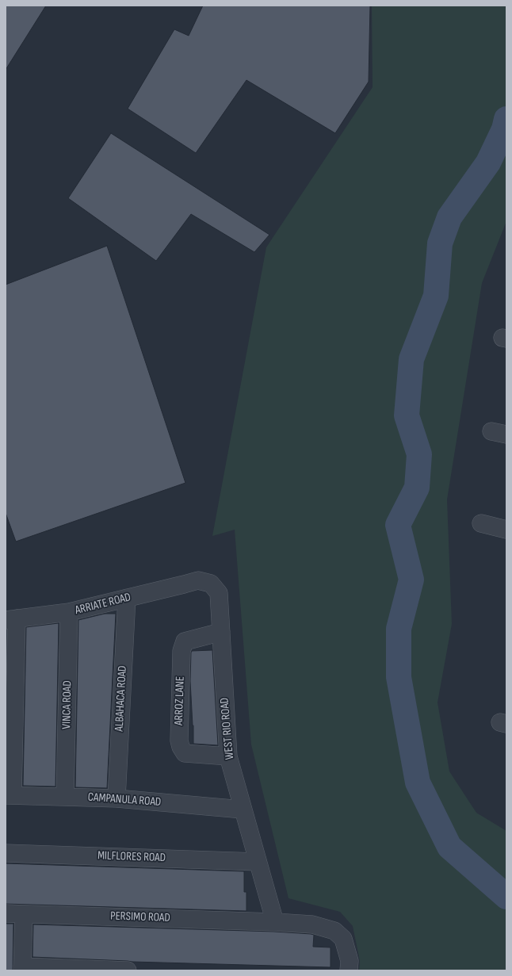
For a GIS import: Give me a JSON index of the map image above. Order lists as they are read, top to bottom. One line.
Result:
{"streets":{"street":["ARRIATE ROAD","ALBAHACA ROAD","ARROZ LANE","VINCA ROAD","WEST RIO ROAD","CAMPANULA ROAD","MILFLORES ROAD","PERSIMO ROAD"]},"crossings":[["ARRIATE ROAD","ALBAHACA ROAD"],["ARRIATE ROAD","VINCA ROAD"],["ARRIATE ROAD","WEST RIO ROAD"],["ALBAHACA ROAD","CAMPANULA ROAD"],["ARROZ LANE","WEST RIO ROAD"],["VINCA ROAD","CAMPANULA ROAD"],["WEST RIO ROAD","CAMPANULA ROAD"],["WEST RIO ROAD","MILFLORES ROAD"],["WEST RIO ROAD","PERSIMO ROAD"]]}
